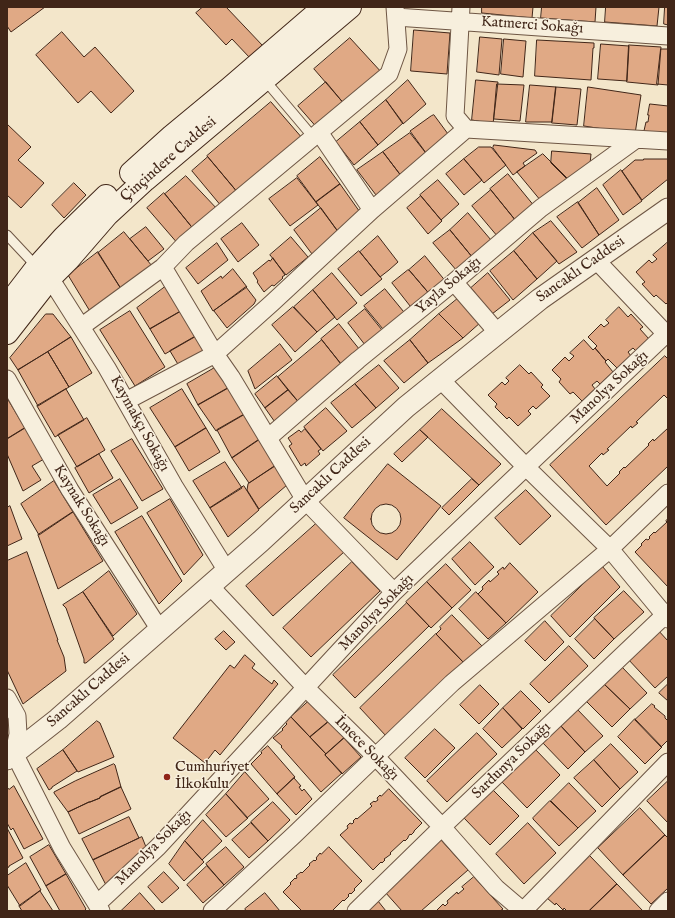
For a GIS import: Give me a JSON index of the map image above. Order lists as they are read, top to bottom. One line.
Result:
{"streets":{"main road":["Çinçindere Caddesi"],"street":["Katmerci Sokağı","Sancaklı Caddesi","Yayla Sokağı","Manolya Sokağı","Kaymakçı Sokağı","Kaynak Sokağı","İmece Sokağı","Sardunya Sokağı"]},"crossings":[["Çinçindere Caddesi","Kaymakçı Sokağı"],["Sancaklı Caddesi","Kaymakçı Sokağı"],["Sancaklı Caddesi","Kaynak Sokağı"],["Sancaklı Caddesi","İmece Sokağı"],["Manolya Sokağı","İmece Sokağı"],["İmece Sokağı","Sardunya Sokağı"]],"places":["Cumhuriyet İlkokulu"]}
